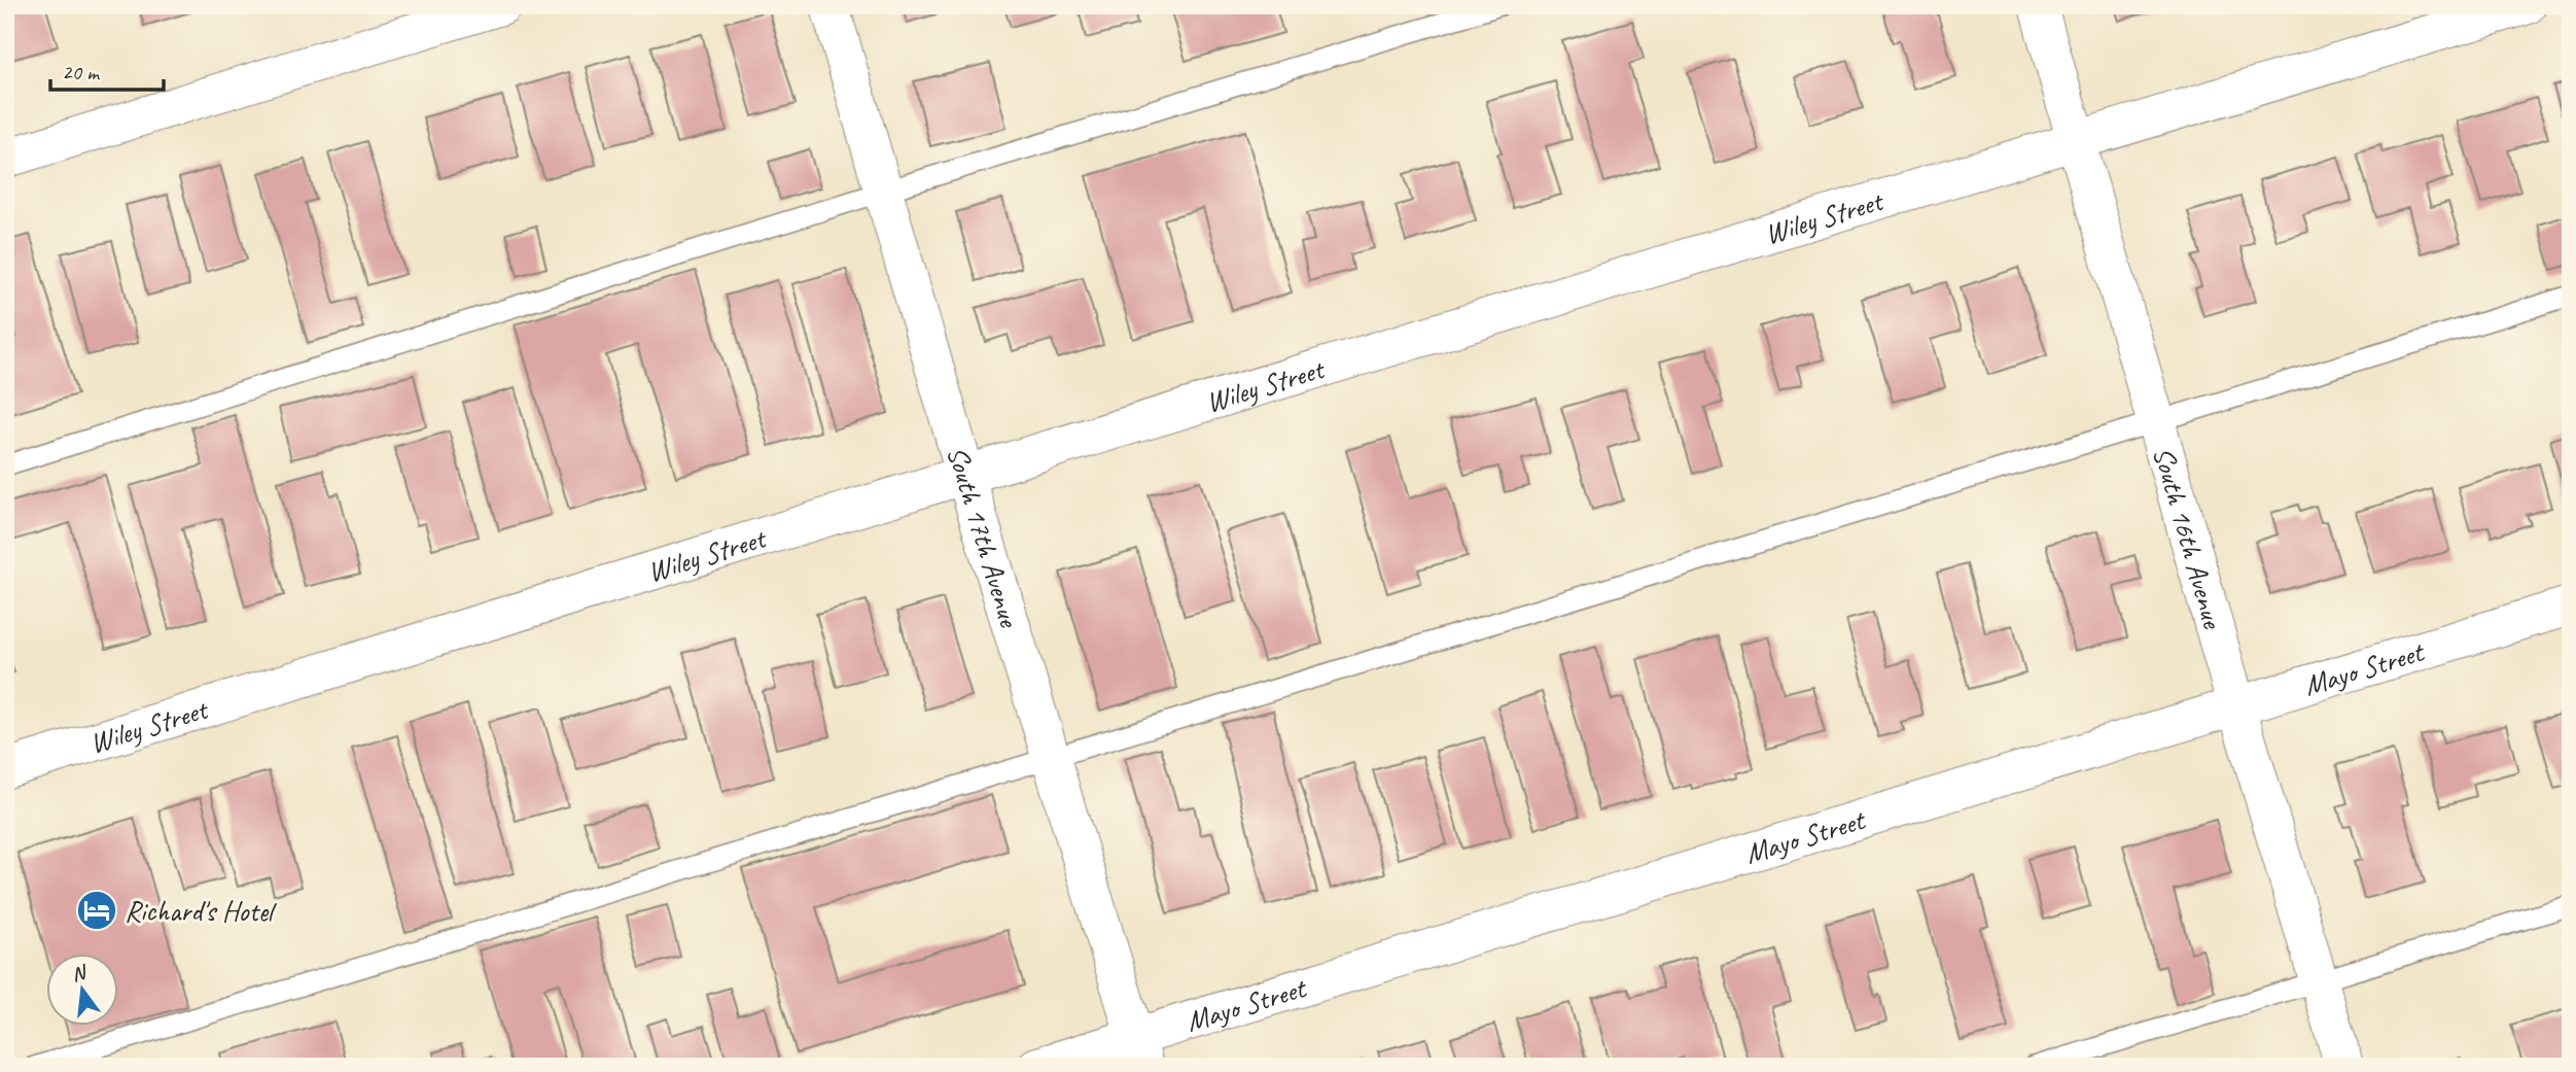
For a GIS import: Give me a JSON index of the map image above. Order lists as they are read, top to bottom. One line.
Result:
{"streets":{"street":["Wiley Street","South 17th Avenue","South 16th Avenue","Mayo Street"]},"crossings":[["Wiley Street","South 17th Avenue"],["Wiley Street","South 16th Avenue"],["South 17th Avenue","Mayo Street"],["South 16th Avenue","Mayo Street"]],"places":{"hotel":["Richard's Hotel"]},"scale_bar":"20 m","north":"top"}
